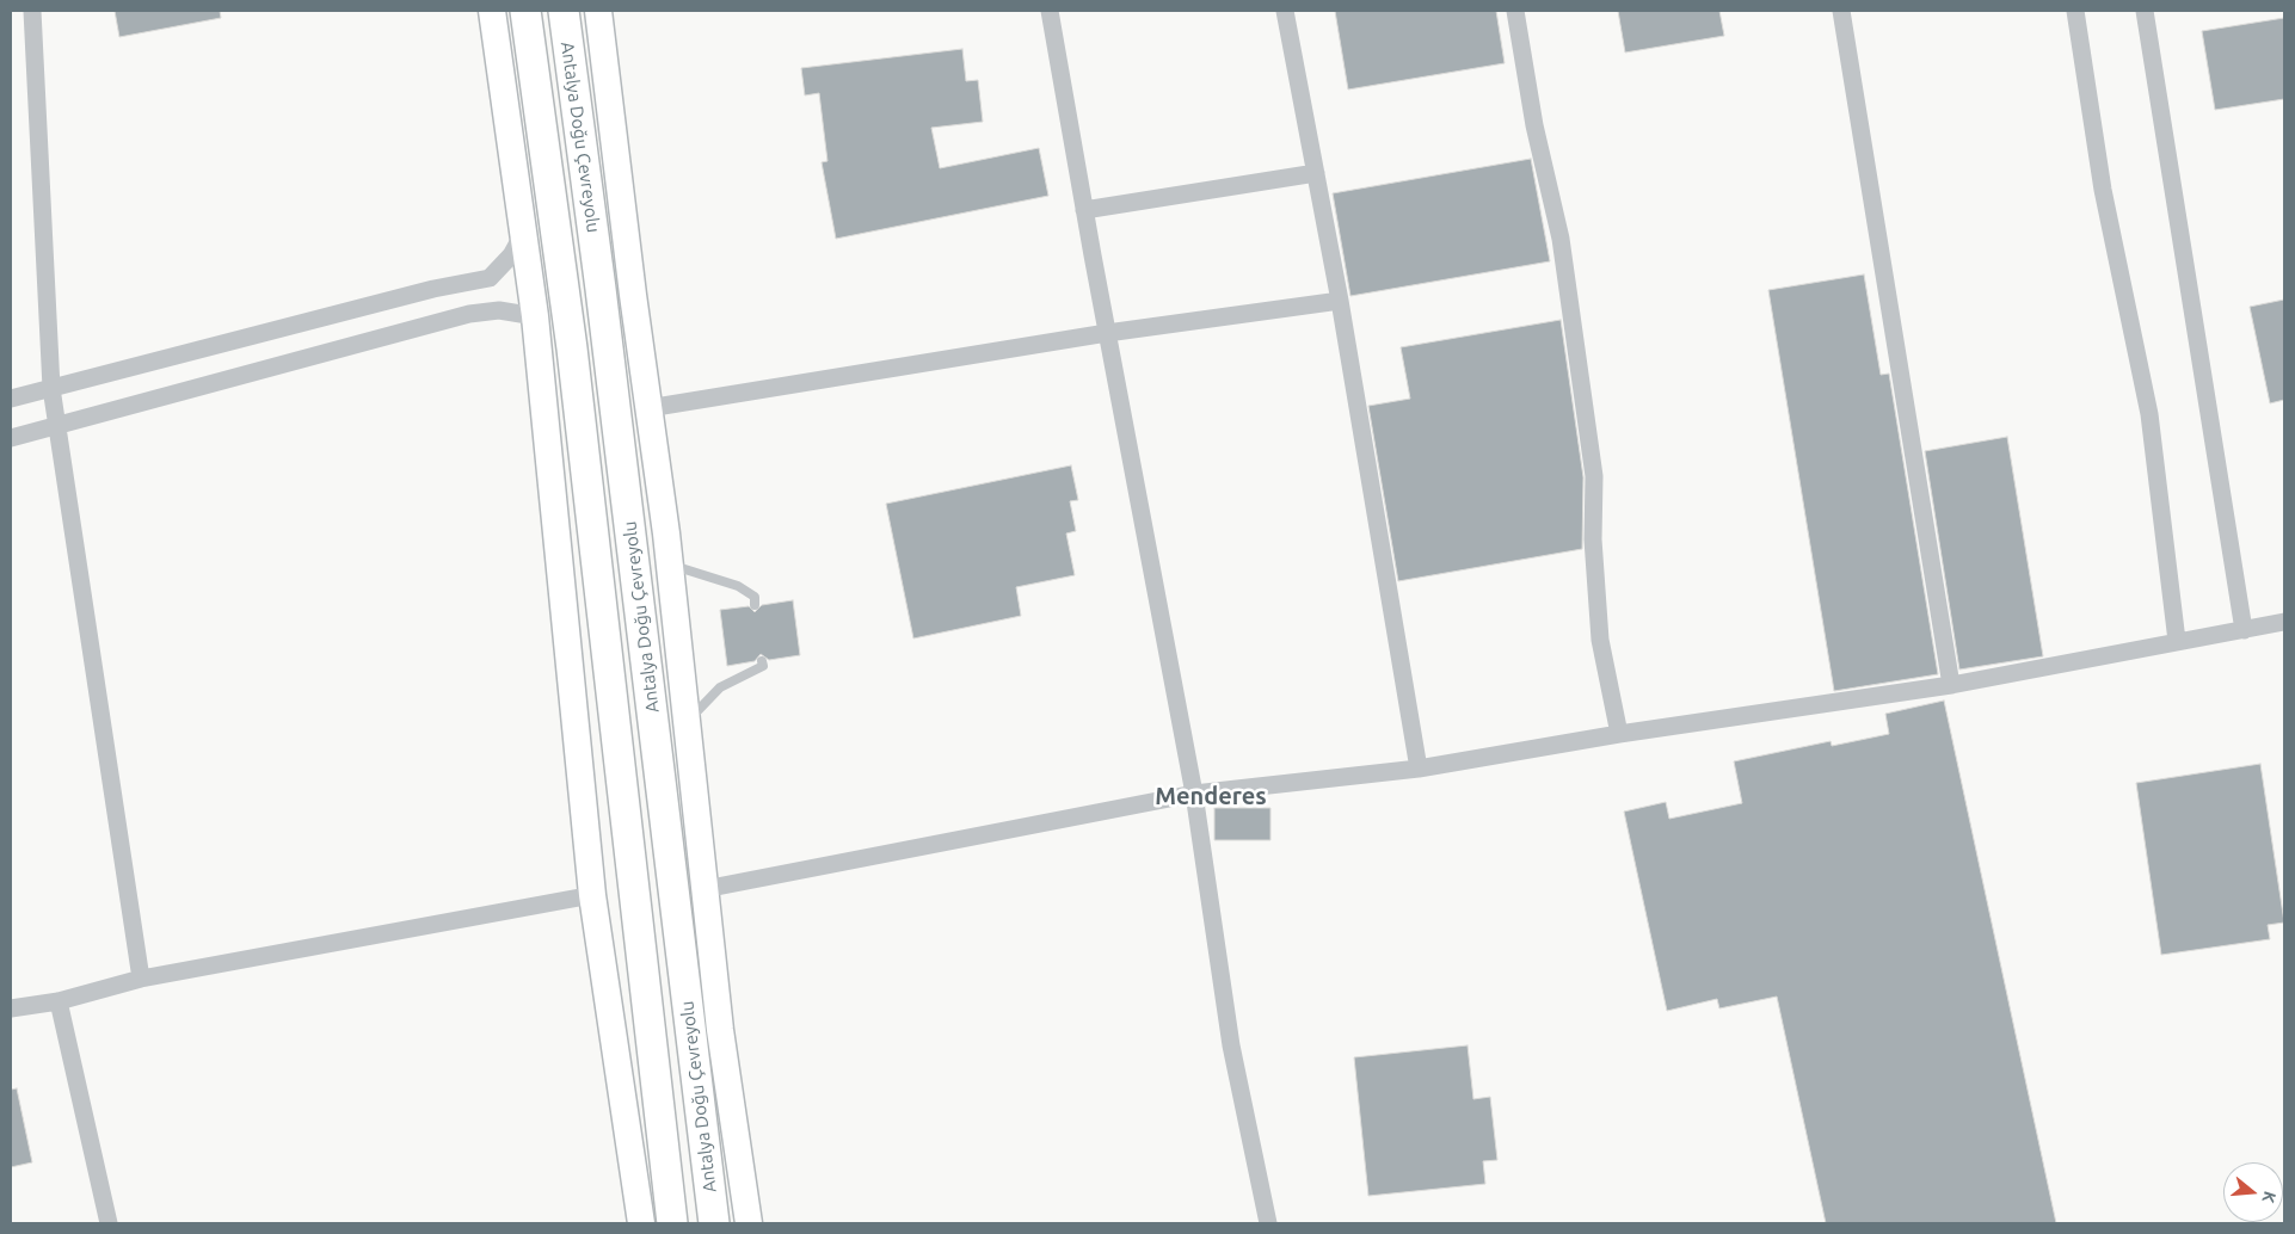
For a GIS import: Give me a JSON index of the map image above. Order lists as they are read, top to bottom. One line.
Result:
{"streets":{"main road":["Antalya Doğu Çevreyolu"]},"districts":["Menderes"],"north":"right"}
